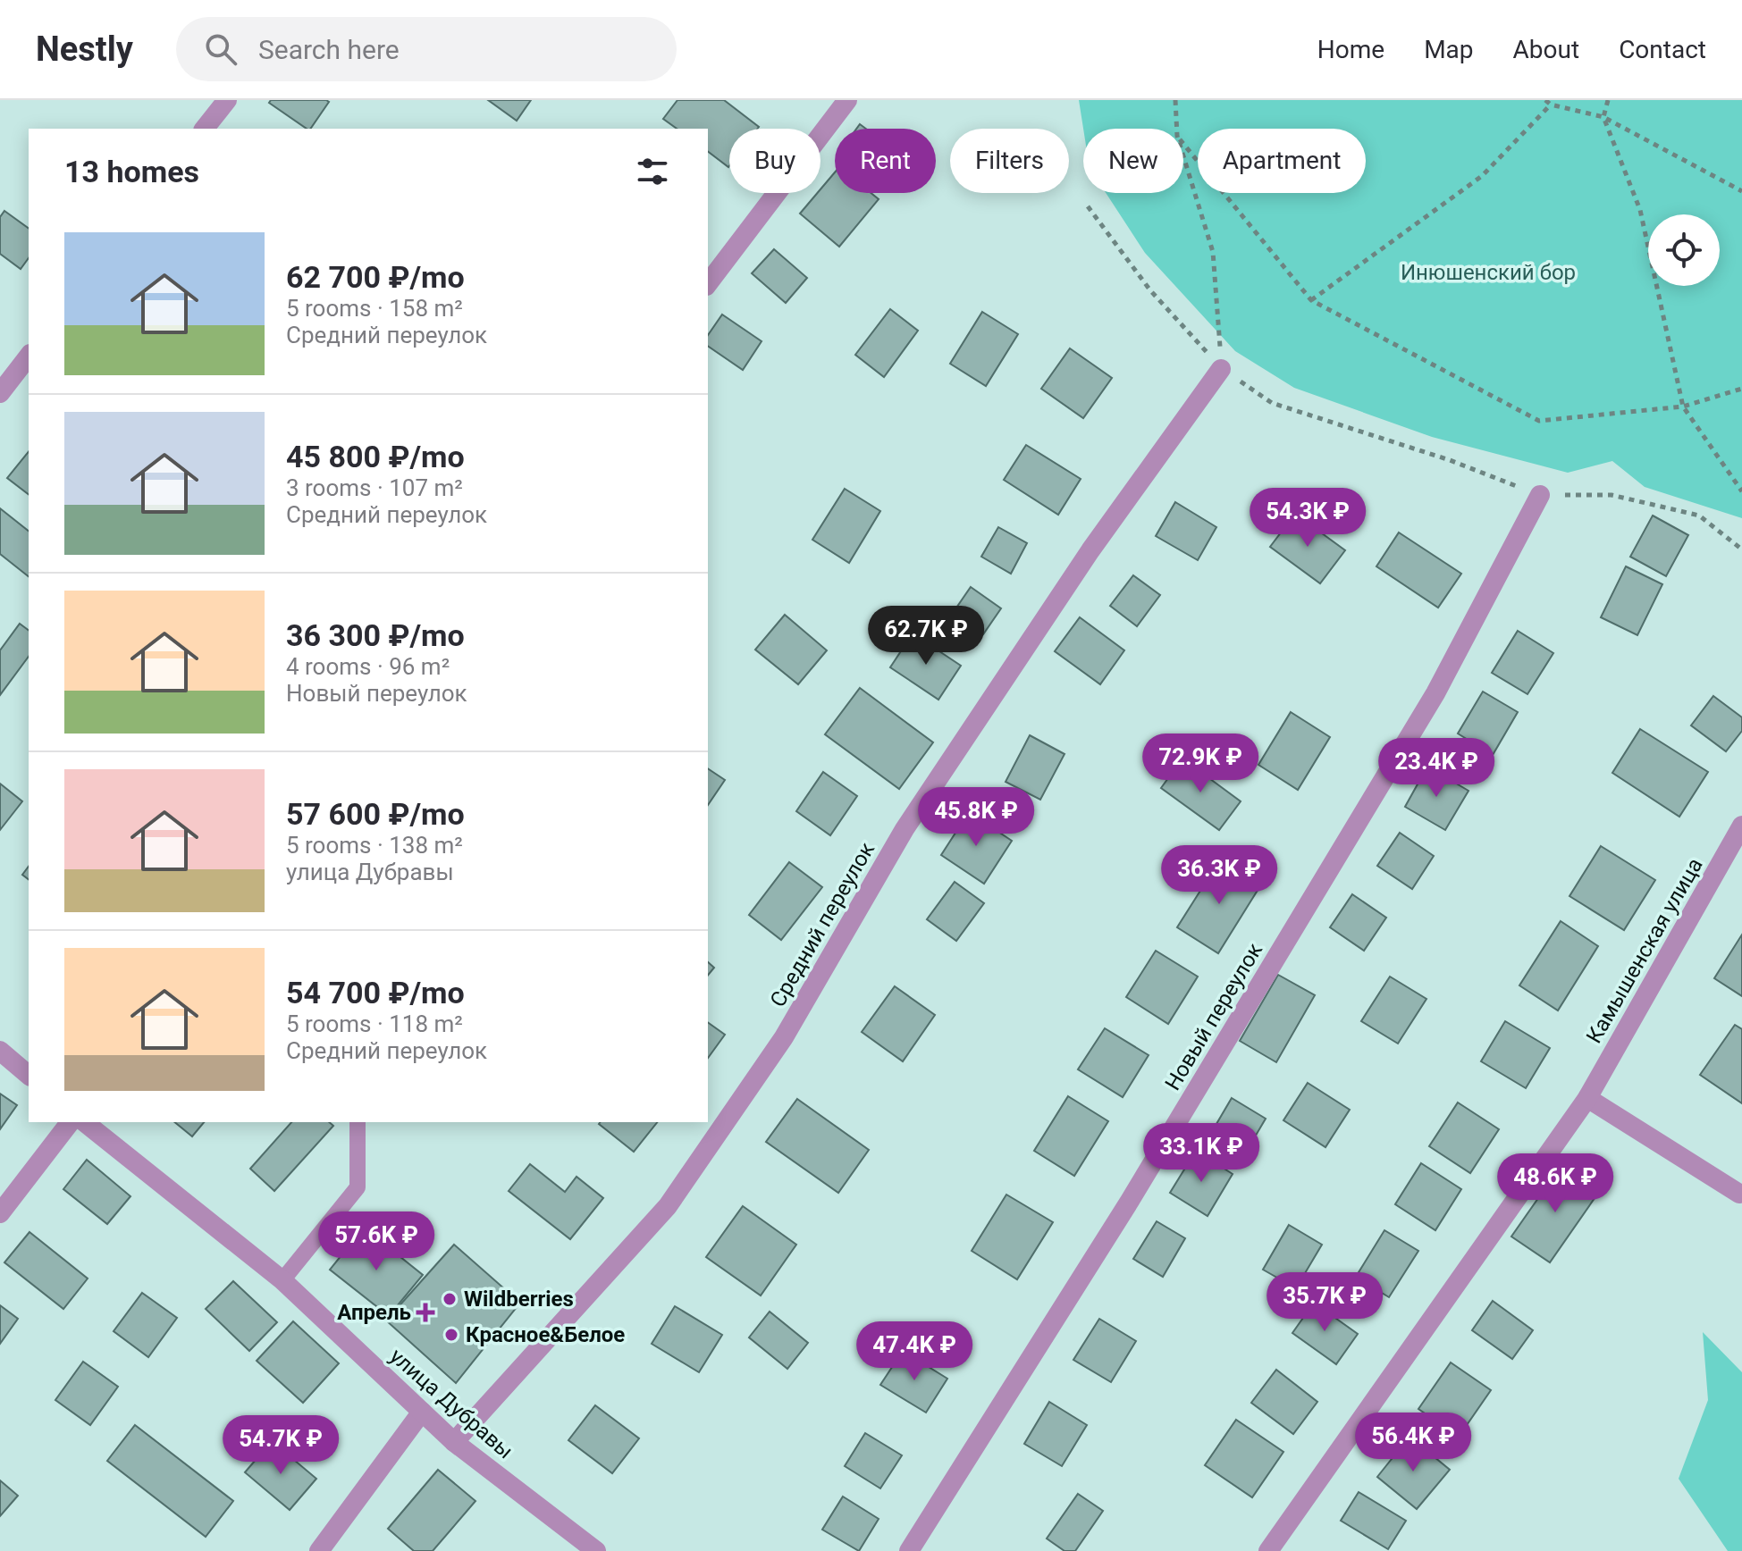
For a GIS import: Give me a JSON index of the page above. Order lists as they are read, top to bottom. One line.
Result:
{"streets":{"street":["Средний переулок","Камышенская улица","Новый переулок","улица Дубравы"]},"crossings":[["Средний переулок","улица Дубравы"]],"parks":["Инюшенский бор"],"places":{"other":["Wildberries","Красное&Белое"],"health":["Апрель"]},"page":{"header":"Nestly","search":"Search here","nav":["Home","Map","About","Contact"],"chip":["Buy","Rent","Filters","New","Apartment"],"heading":"13 homes","list":[{"name":"62 700 ₽/mo","note":"5 rooms · 158 m² · Средний переулок"},{"name":"45 800 ₽/mo","note":"3 rooms · 107 m² · Средний переулок"},{"name":"36 300 ₽/mo","note":"4 rooms · 96 m² · Новый переулок"},{"name":"57 600 ₽/mo","note":"5 rooms · 138 m² · улица Дубравы"},{"name":"54 700 ₽/mo","note":"5 rooms · 118 m² · Средний переулок"}],"price":["54.3K ₽","62.7K ₽","72.9K ₽","23.4K ₽","45.8K ₽","36.3K ₽","33.1K ₽","48.6K ₽","57.6K ₽","35.7K ₽","47.4K ₽","56.4K ₽","54.7K ₽"]}}
